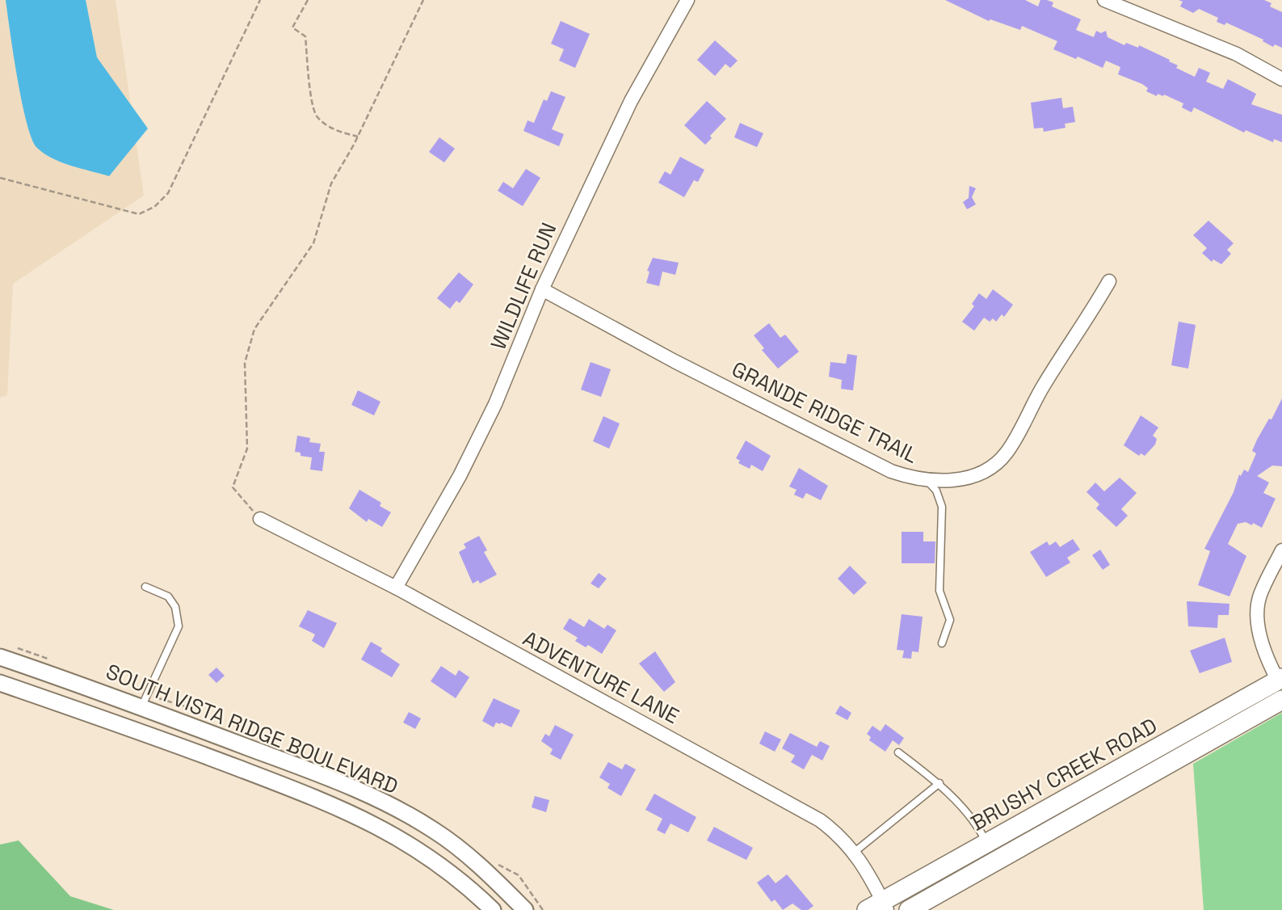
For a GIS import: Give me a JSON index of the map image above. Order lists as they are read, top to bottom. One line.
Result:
{"streets":{"main road":["BRUSHY CREEK ROAD"],"street":["WILDLIFE RUN","GRANDE RIDGE TRAIL","ADVENTURE LANE","SOUTH VISTA RIDGE BOULEVARD"]},"crossings":[["WILDLIFE RUN","GRANDE RIDGE TRAIL"],["WILDLIFE RUN","ADVENTURE LANE"],["ADVENTURE LANE","BRUSHY CREEK ROAD"]]}
